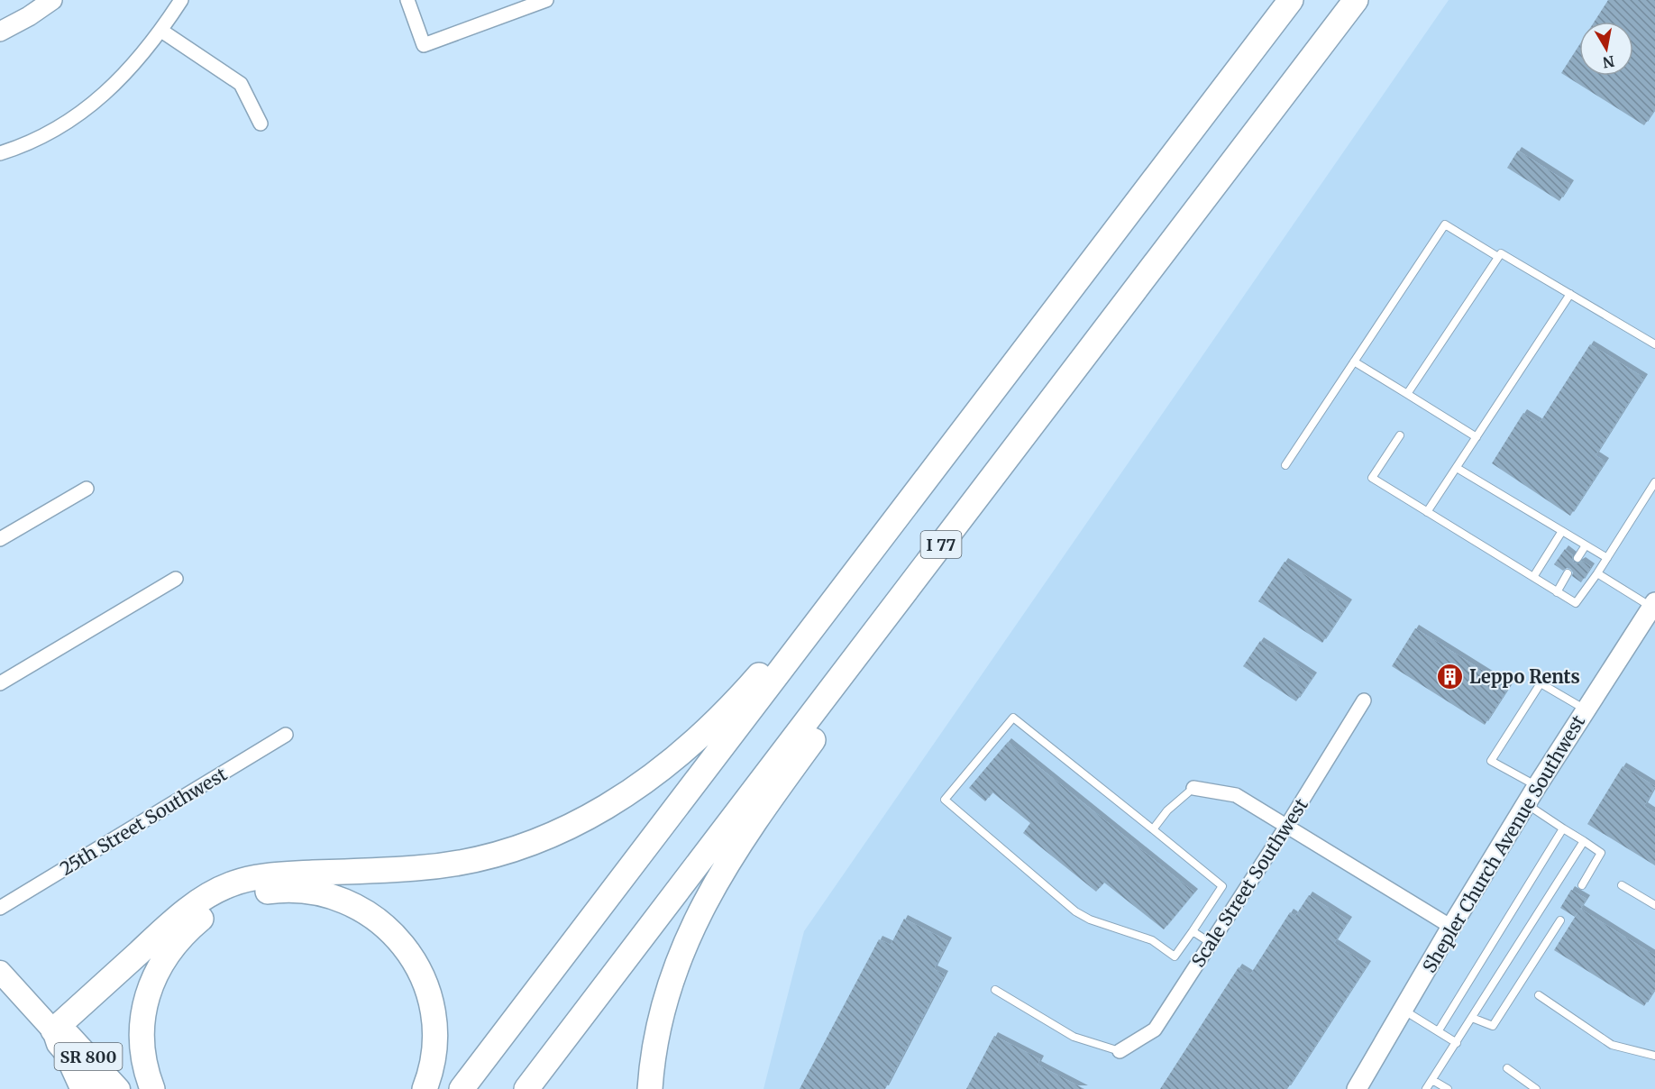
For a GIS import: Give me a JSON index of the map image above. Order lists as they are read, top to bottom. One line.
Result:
{"streets":{"highway":["I 77"],"main road":["SR 800"],"street":["25th Street Southwest","Shepler Church Avenue Southwest","Scale Street Southwest"]},"places":{"building":["Leppo Rents"]},"north":"bottom"}
